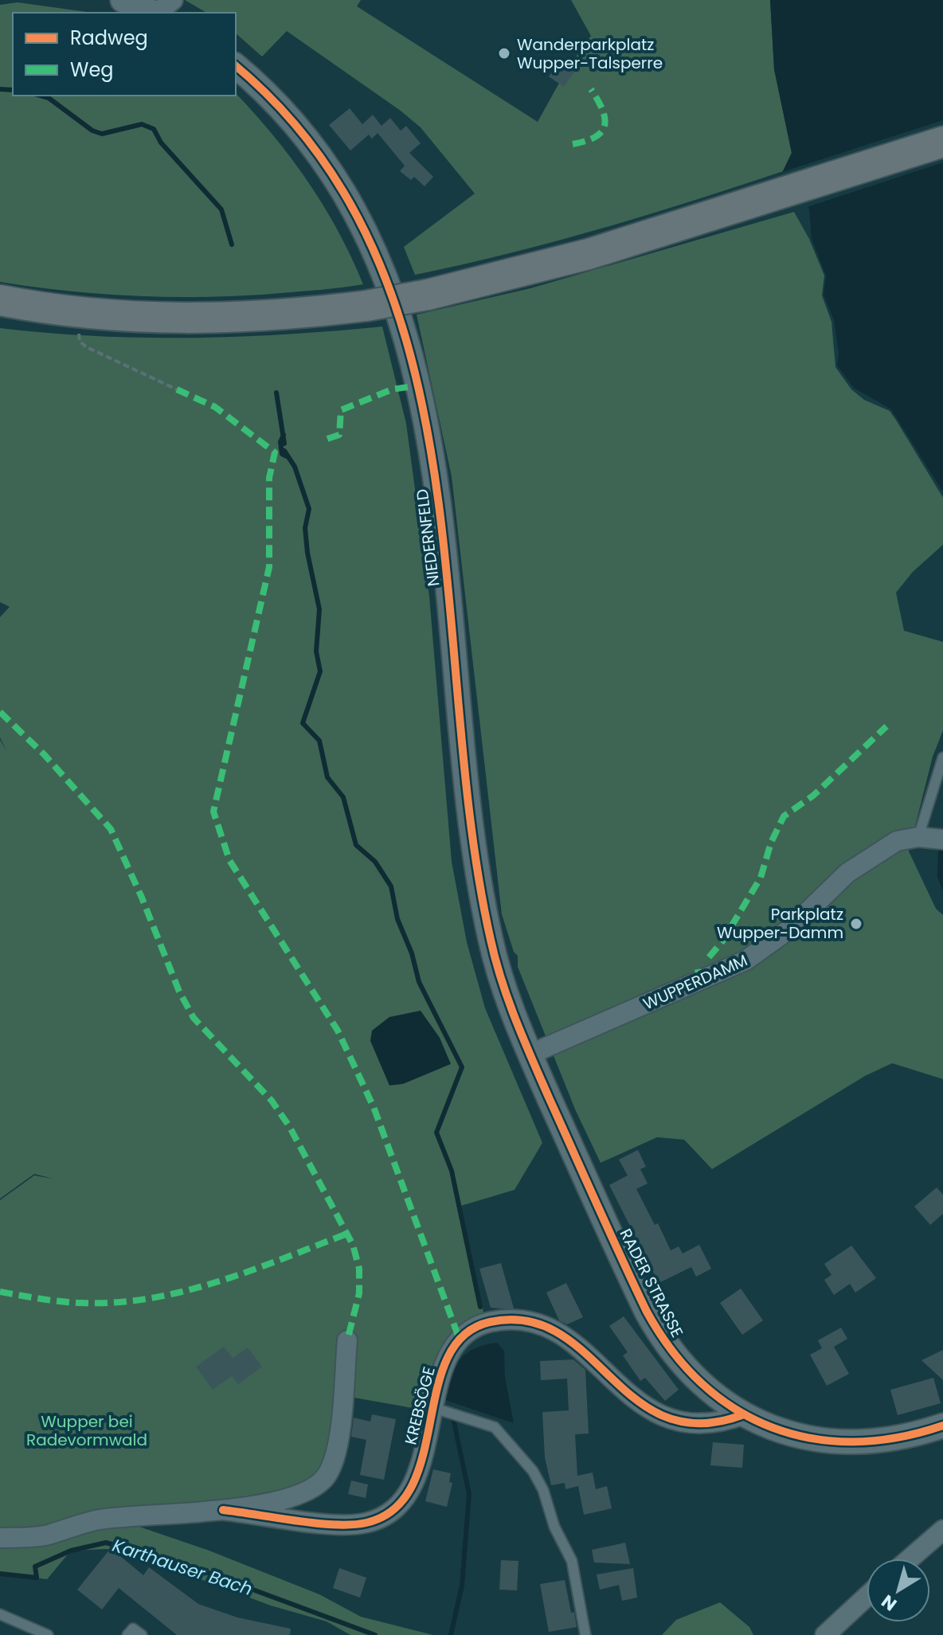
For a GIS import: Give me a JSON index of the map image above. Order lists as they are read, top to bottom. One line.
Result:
{"streets":{"street":["NIEDERNFELD","WUPPERDAMM","RADER STRASSE","KREBSÖGE"]},"crossings":[["NIEDERNFELD","WUPPERDAMM"],["NIEDERNFELD","RADER STRASSE"],["WUPPERDAMM","RADER STRASSE"],["RADER STRASSE","KREBSÖGE"]],"water":["Karthauser Bach"],"parks":["Wupper bei Radevormwald"],"places":["Wanderparkplatz Wupper-Talsperre","Parkplatz Wupper-Damm"],"legend":["Radweg","Weg"],"north":"bottom left"}
